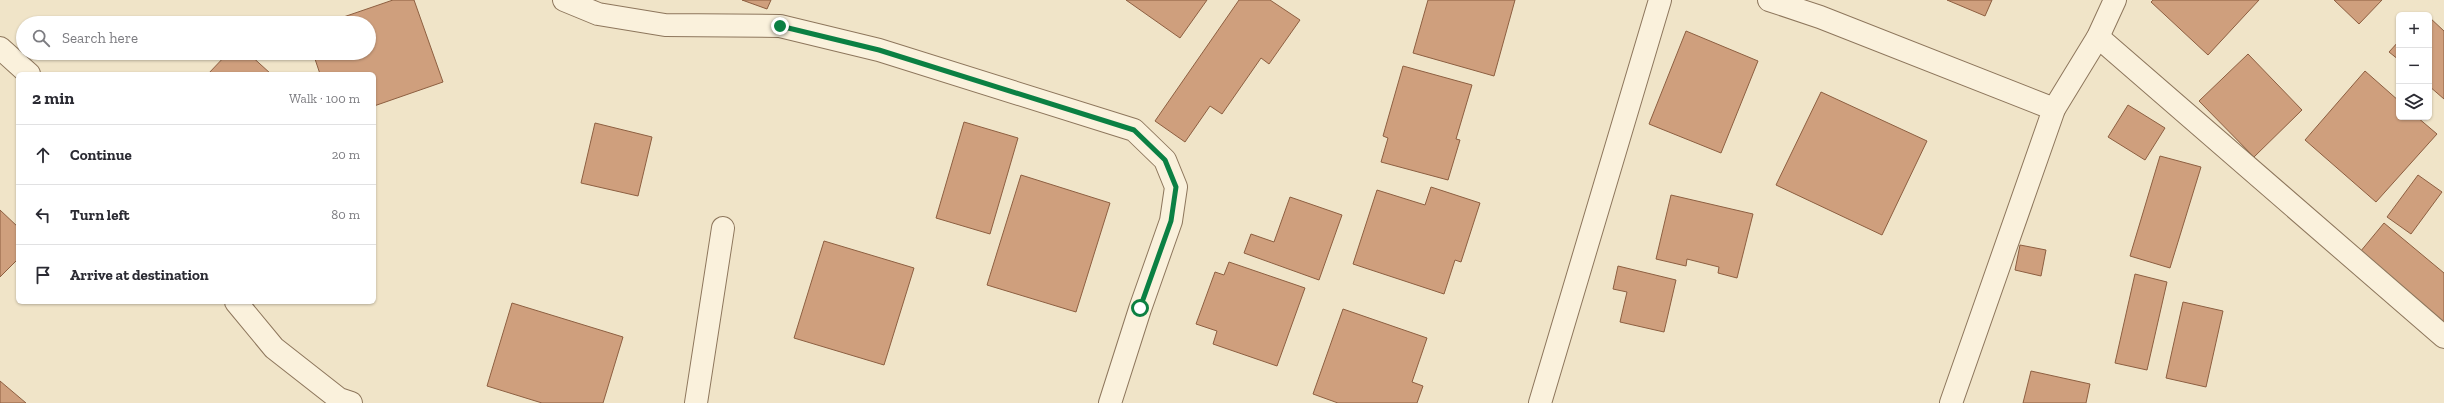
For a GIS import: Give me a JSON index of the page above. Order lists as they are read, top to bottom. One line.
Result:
{"page":{"map_buttons":["+","−"],"search":"Search here","heading":["2 min","Walk · 100 m"],"list":[["Continue","20 m"],["Turn left","80 m"],"Arrive at destination"]}}
